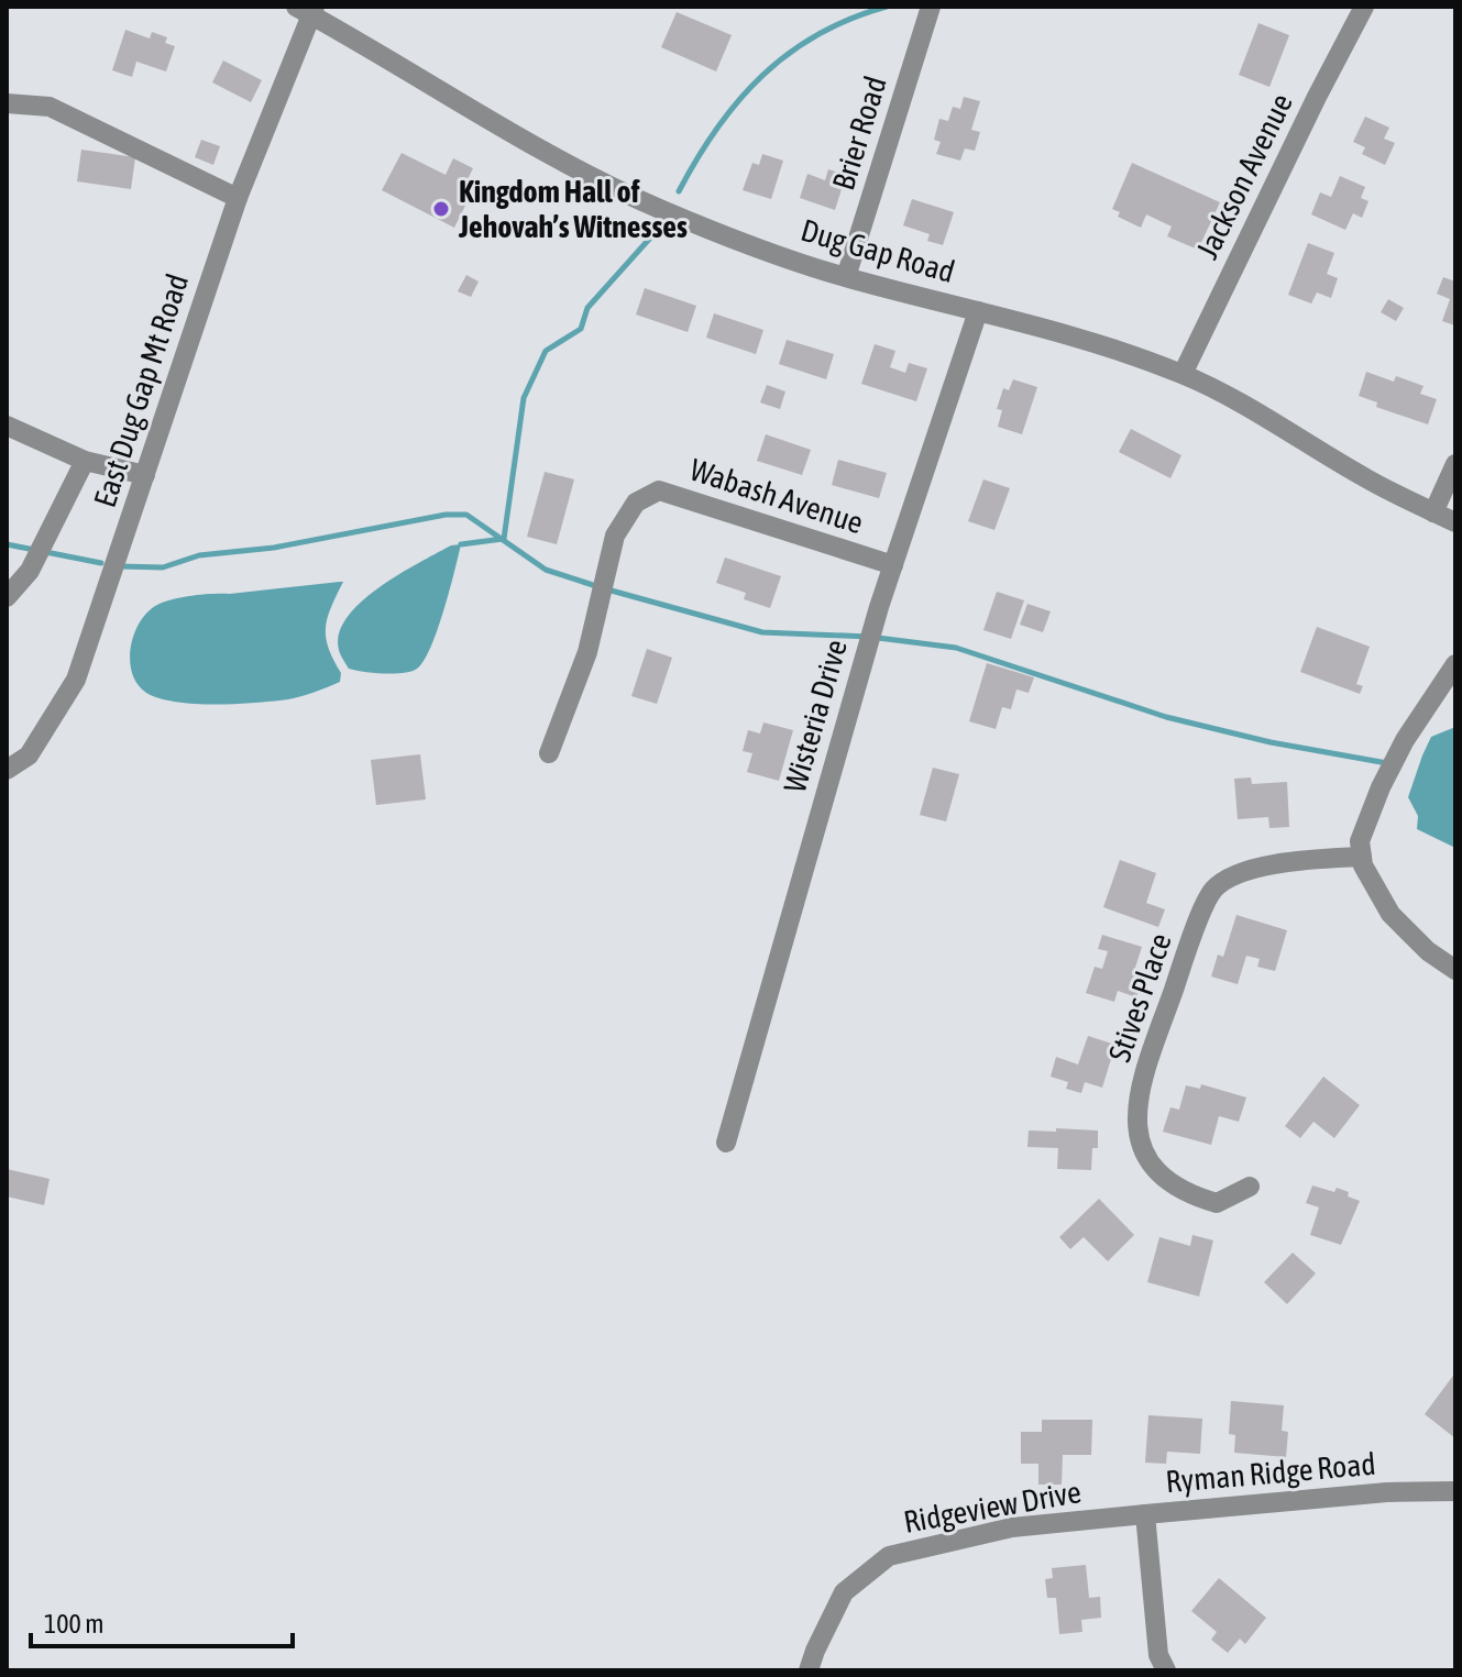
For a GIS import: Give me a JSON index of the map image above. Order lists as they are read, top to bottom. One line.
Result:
{"streets":{"street":["Brier Road","Jackson Avenue","Dug Gap Road","East Dug Gap Mt Road","Wabash Avenue","Wisteria Drive","Stives Place","Ryman Ridge Road","Ridgeview Drive"]},"crossings":[["Brier Road","Dug Gap Road"],["Jackson Avenue","Dug Gap Road"],["Dug Gap Road","East Dug Gap Mt Road"],["Dug Gap Road","Wisteria Drive"],["Wabash Avenue","Wisteria Drive"],["Ryman Ridge Road","Ridgeview Drive"]],"places":["Kingdom Hall of Jehovah’s Witnesses"],"scale_bar":"100 m"}
